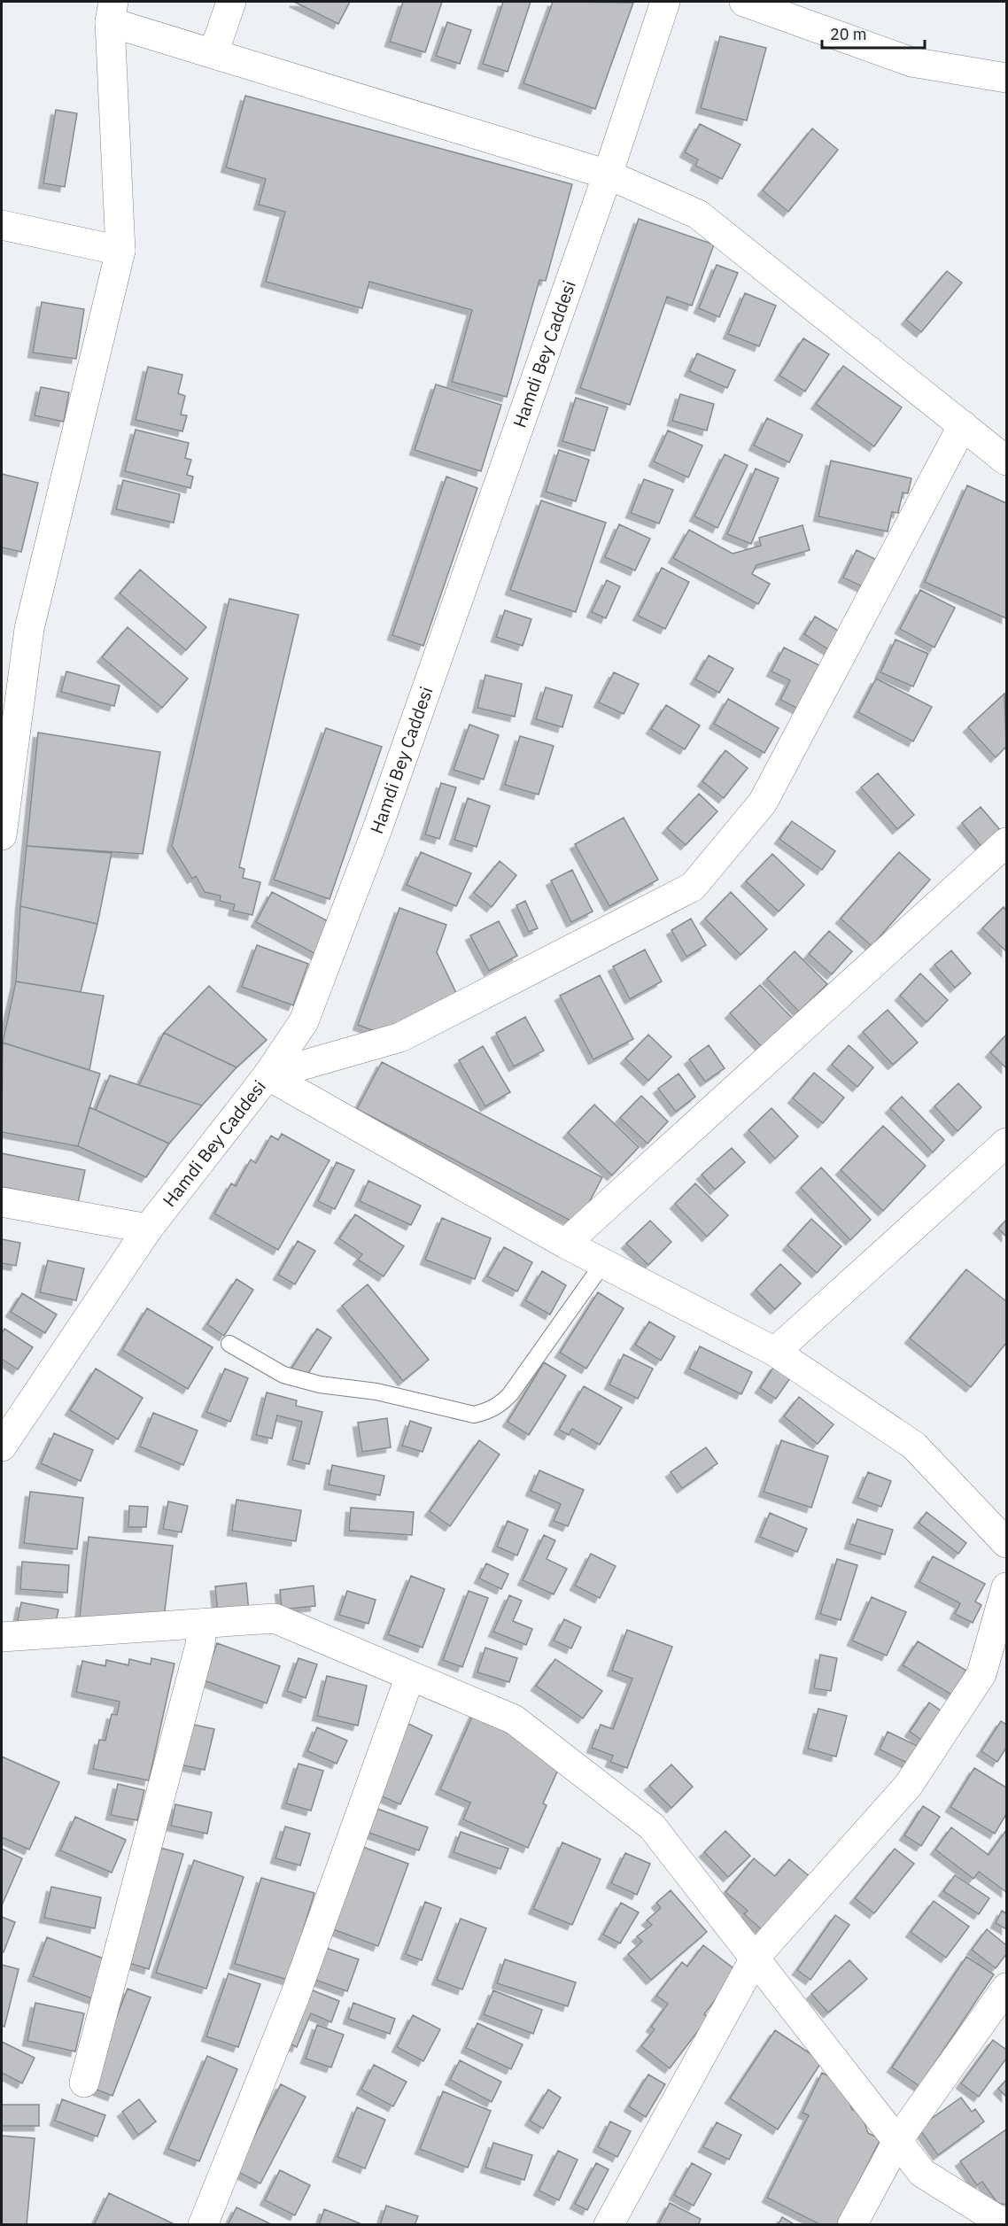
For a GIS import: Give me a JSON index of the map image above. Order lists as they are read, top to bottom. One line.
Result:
{"streets":{"street":["Hamdi Bey Caddesi"]},"scale_bar":"20 m"}
